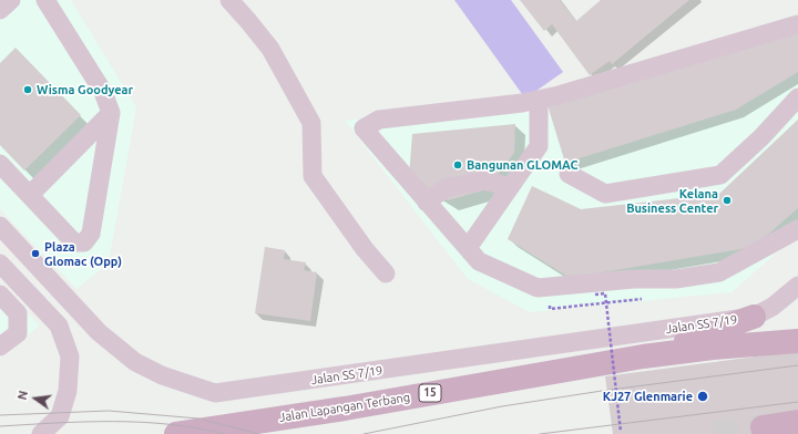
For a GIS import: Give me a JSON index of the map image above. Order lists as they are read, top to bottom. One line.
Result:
{"streets":{"main road":["15","Jalan Lapangan Terbang"],"street":["Jalan SS 7/19"]},"crossings":[["15","Jalan Lapangan Terbang"]],"places":["Wisma Goodyear","Bangunan GLOMAC","Kelana Business Center","Plaza Glomac (Opp)","KJ27 Glenmarie"],"north":"left"}
